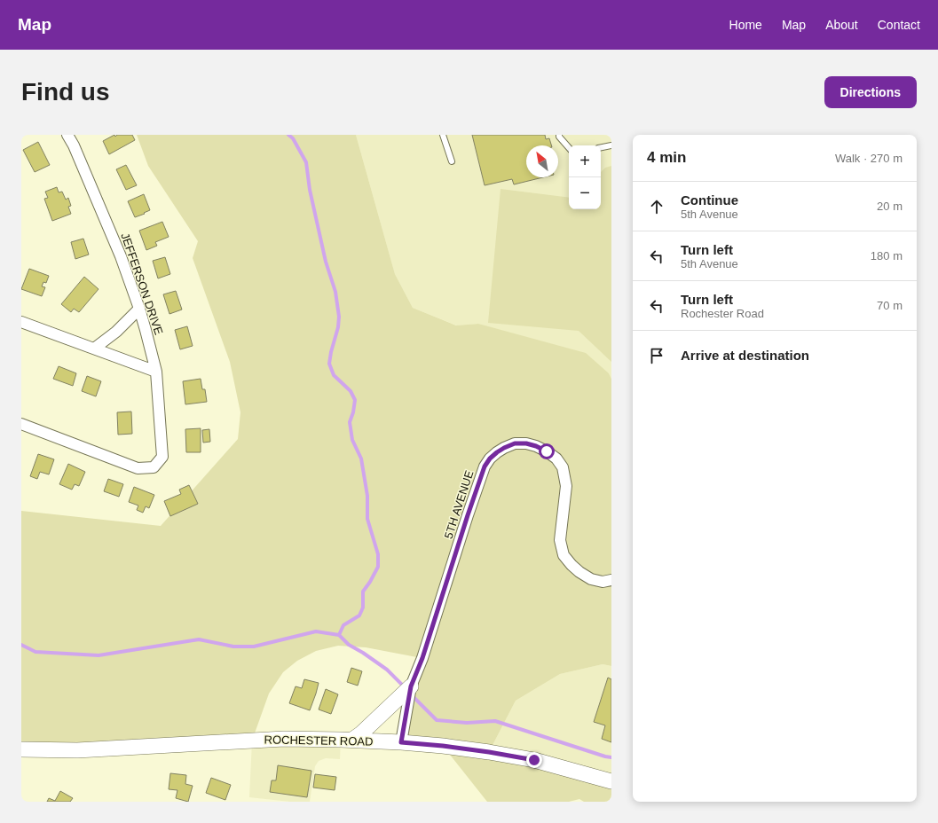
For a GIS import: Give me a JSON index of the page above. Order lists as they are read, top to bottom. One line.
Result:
{"streets":{"street":["JEFFERSON DRIVE","5TH AVENUE","ROCHESTER ROAD"]},"crossings":[["5TH AVENUE","ROCHESTER ROAD"]],"north":"top left","page":{"header":"Map","nav":["Home","Map","About","Contact"],"buttons":"Directions","title":"Find us","heading":["4 min","Walk · 270 m"],"map_buttons":["+","−"],"list":[["Continue","5th Avenue","20 m"],["Turn left","5th Avenue","180 m"],["Turn left","Rochester Road","70 m"],"Arrive at destination"]}}
